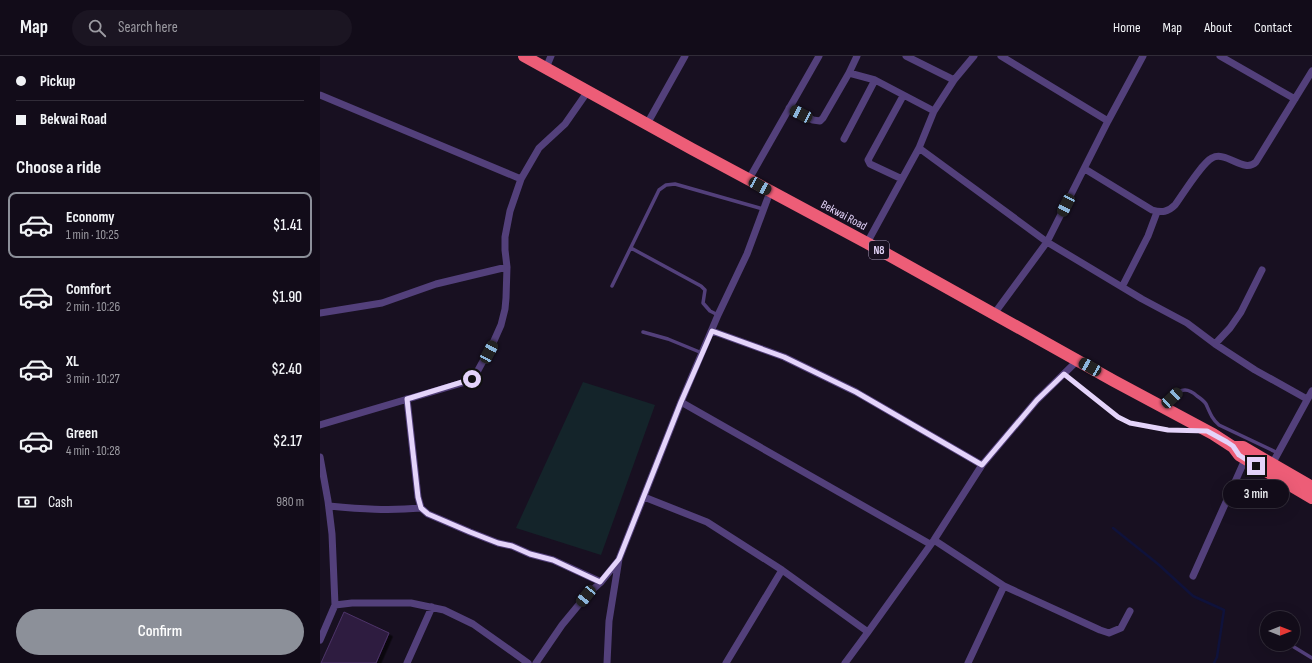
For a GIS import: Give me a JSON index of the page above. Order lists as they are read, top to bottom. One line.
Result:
{"streets":{"highway":["Bekwai Road","N8"]},"north":"right","page":{"header":"Map","search":"Search here","nav":["Home","Map","About","Contact"],"banner":["Pickup","Bekwai Road"],"heading":"Choose a ride","list":[{"name":"Economy","note":"1 min · 10:25","value":"$1.41"},{"name":"Comfort","note":"2 min · 10:26","value":"$1.90"},{"name":"XL","note":"3 min · 10:27","value":"$2.40"},{"name":"Green","note":"4 min · 10:28","value":"$2.17"}],"pay":["Cash","980 m"],"bubble":"3 min","buttons":"Confirm"}}
